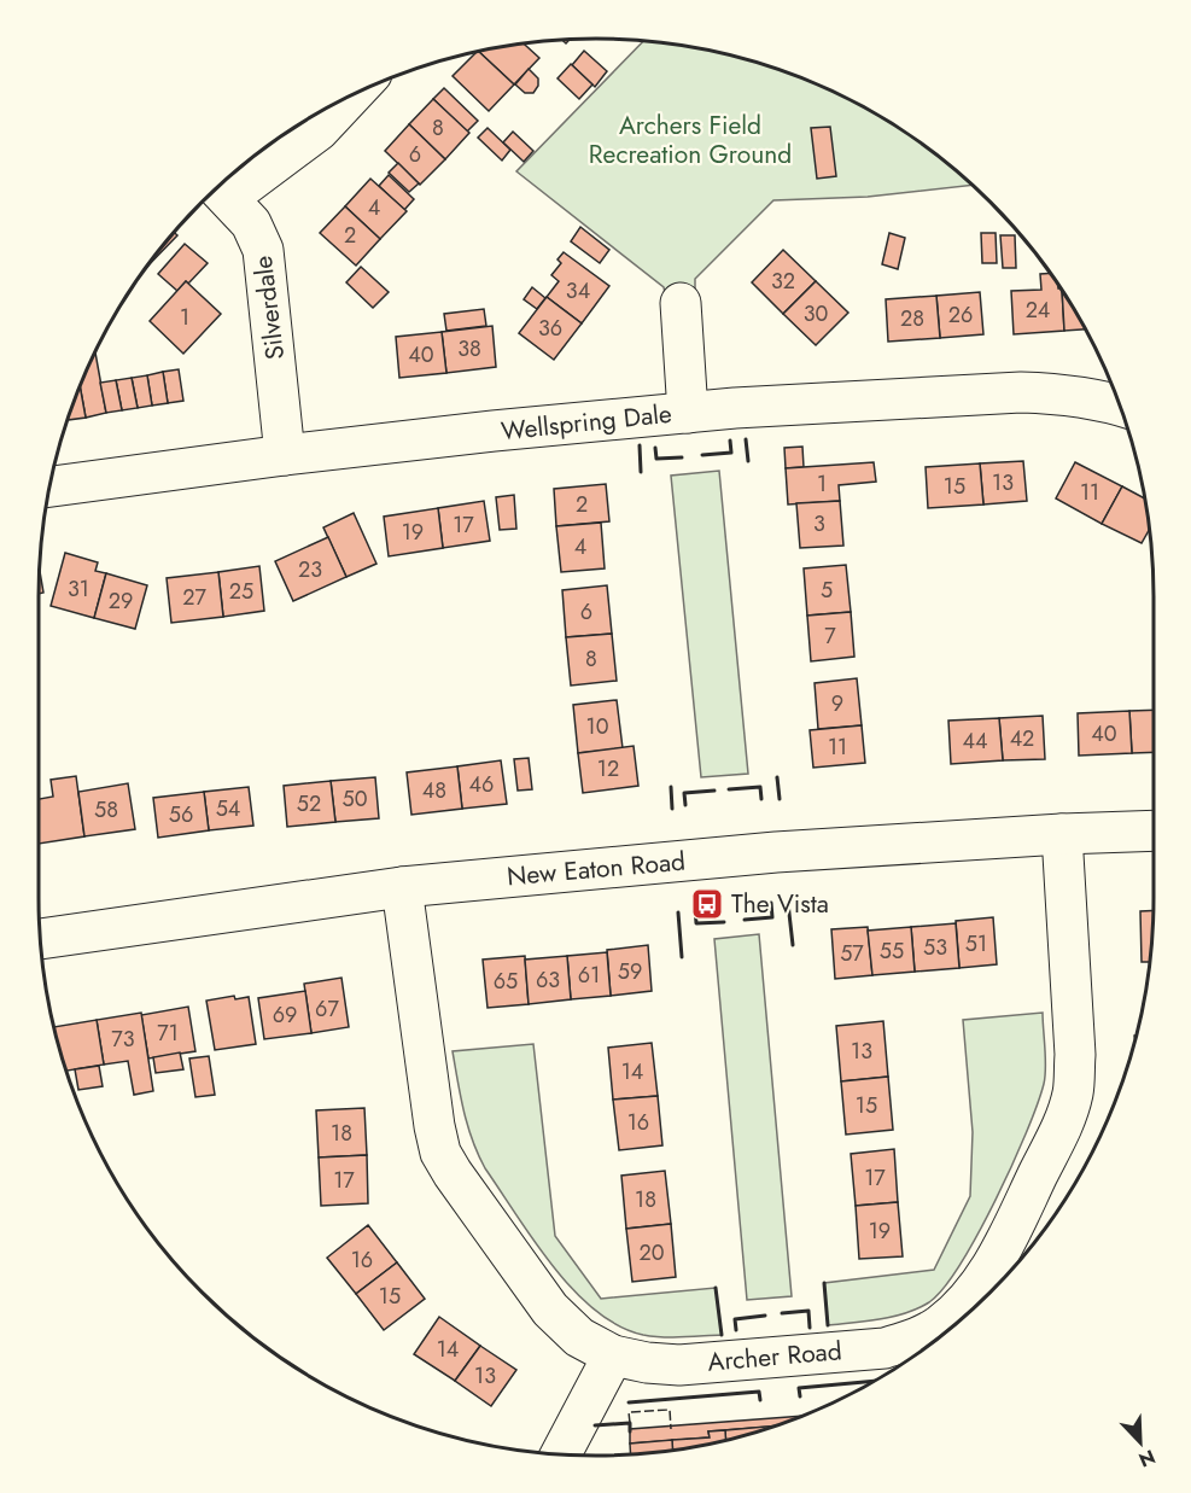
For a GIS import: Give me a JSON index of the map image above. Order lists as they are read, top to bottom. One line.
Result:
{"streets":{"street":["Silverdale","Wellspring Dale","New Eaton Road","Archer Road"]},"crossings":[["Silverdale","Wellspring Dale"],["New Eaton Road","Archer Road"]],"parks":["Archers Field Recreation Ground"],"places":{"bus stop":["The Vista"]},"house_numbers":["8","6","4","2","32","34","24","30","26","1","28","36","38","40","13","1","15","11","2","3","17","19","4","23","31","5","25","27","29","6","7","8","9","10","40","42","44","11","12","46","48","50","52","54","58","56","51","53","55","57","59","61","63","65","67","69","71","73","13","14","15","16","18","17","17","18","19","20","16","15","14","13"],"north":"bottom right"}
